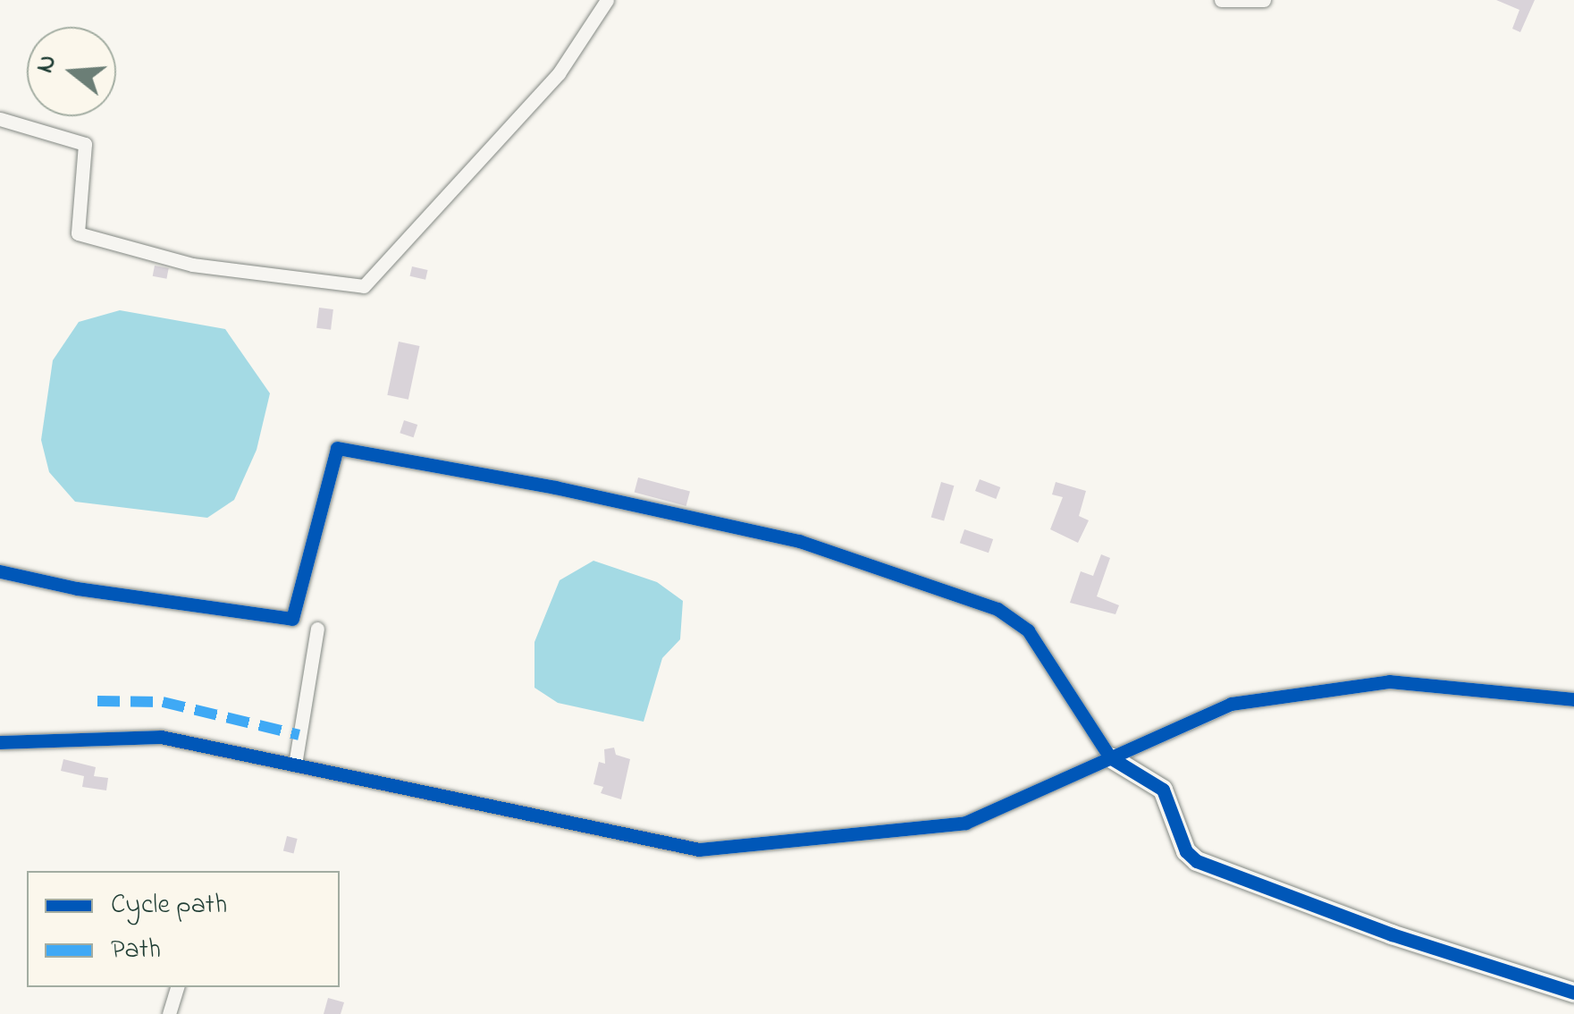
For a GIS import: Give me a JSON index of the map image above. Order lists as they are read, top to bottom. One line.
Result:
{"legend":["Cycle path","Path"],"north":"left"}
